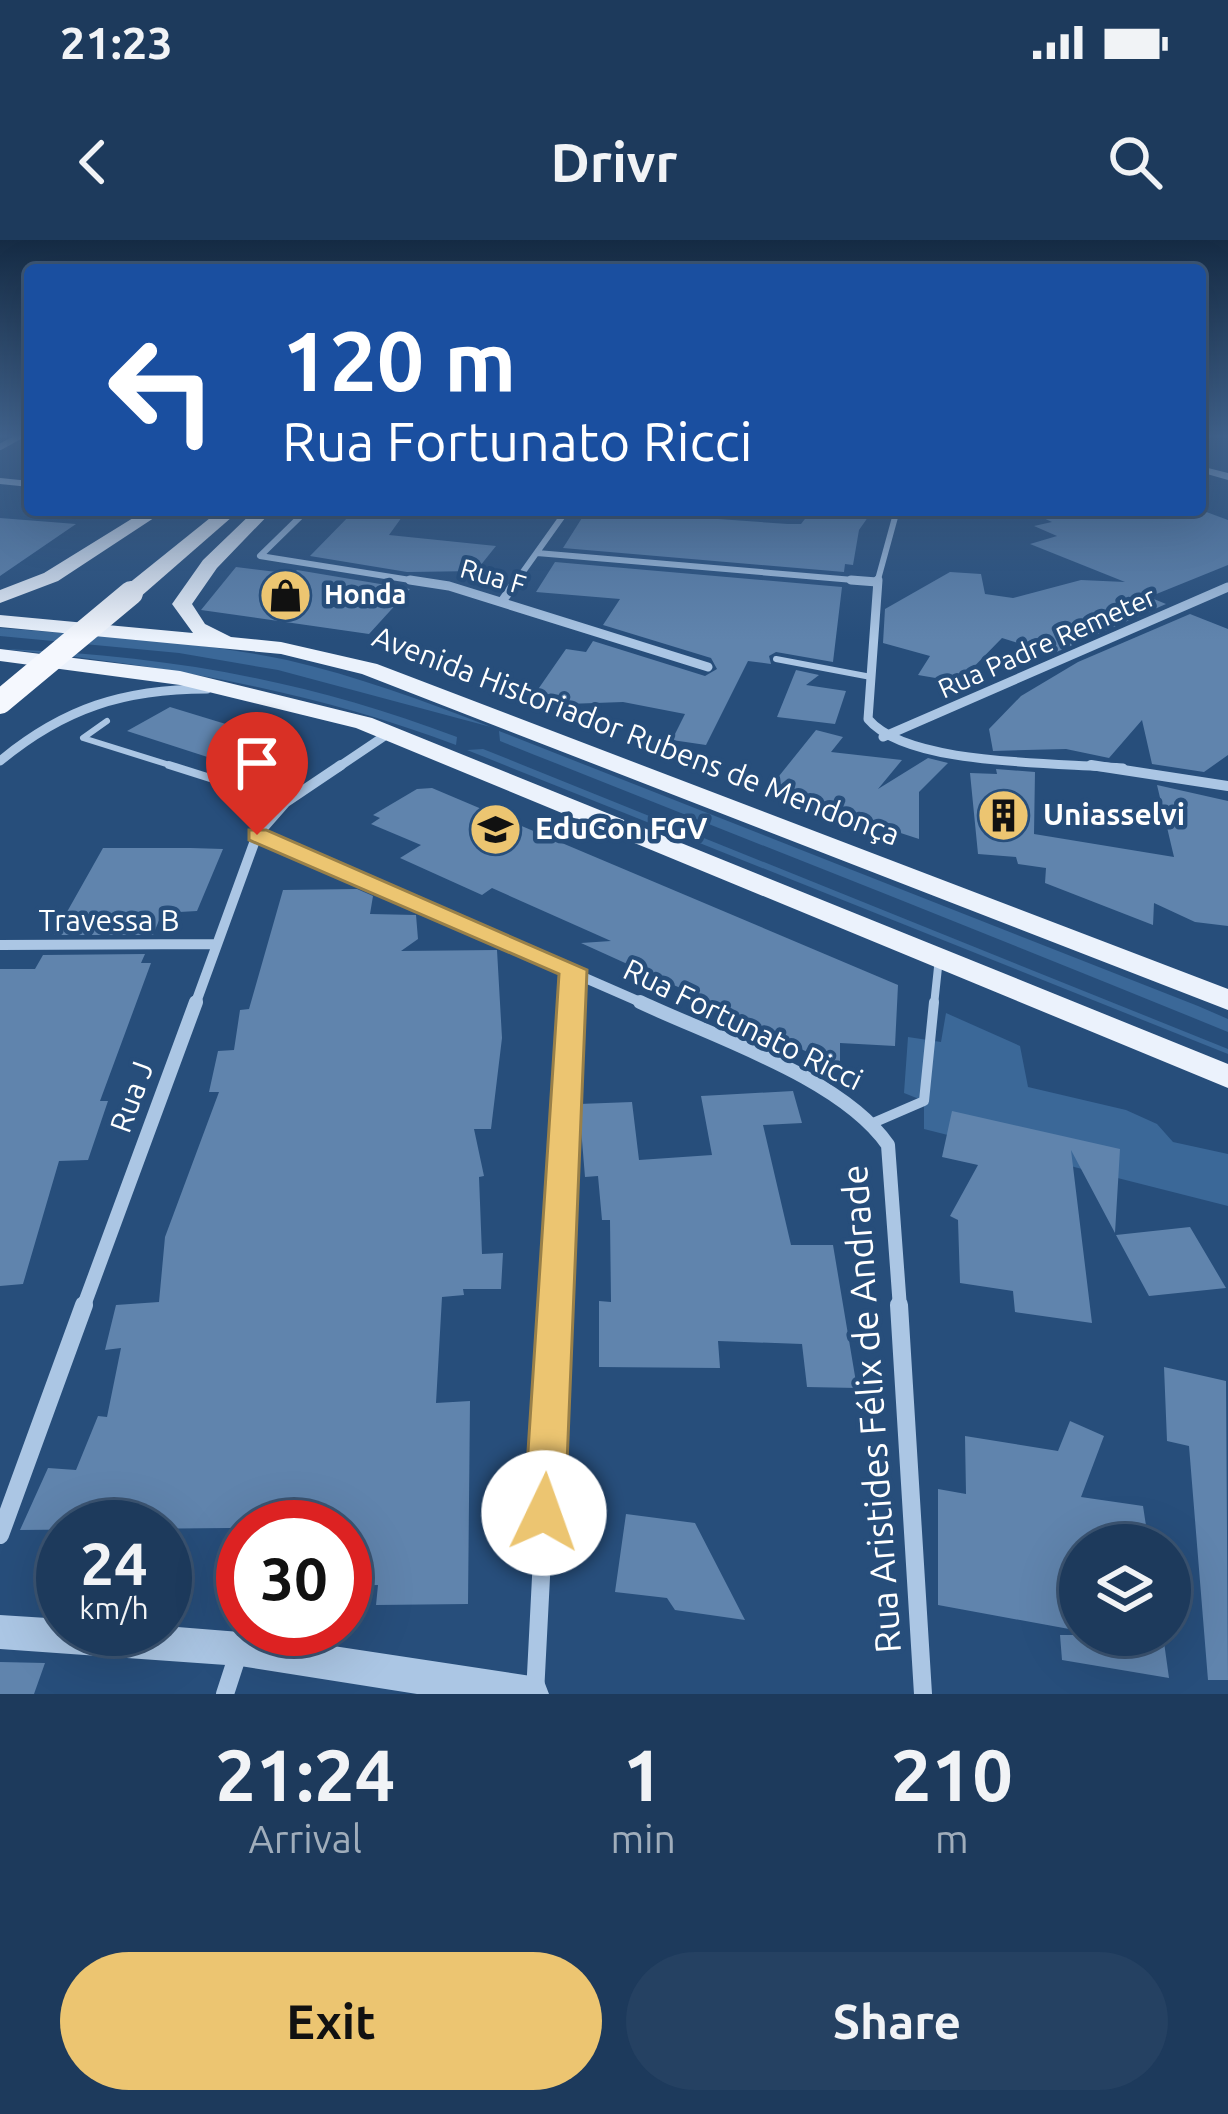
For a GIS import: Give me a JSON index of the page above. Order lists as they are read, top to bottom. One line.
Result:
{"streets":{"main road":["Avenida Historiador Rubens de Mendonça"],"street":["Rua F","Rua Padre Remeter","Travessa B","Rua Fortunato Ricci","Rua J","Rua Aristides Félix de Andrade"]},"crossings":[["Travessa B","Rua J"],["Rua Fortunato Ricci","Rua J"],["Rua Fortunato Ricci","Rua Aristides Félix de Andrade"]],"places":{"shop":["Honda"],"building":["Uniasselvi"],"school or university":["EduCon FGV"]},"page":{"status":"21:23","header":"Drivr","turn":["120 m","Rua Fortunato Ricci"],"speed":"24 km/h","limit":"30","eta":["21:24","Arrival","1","min","210","m"],"buttons":["Exit","Share"]}}
